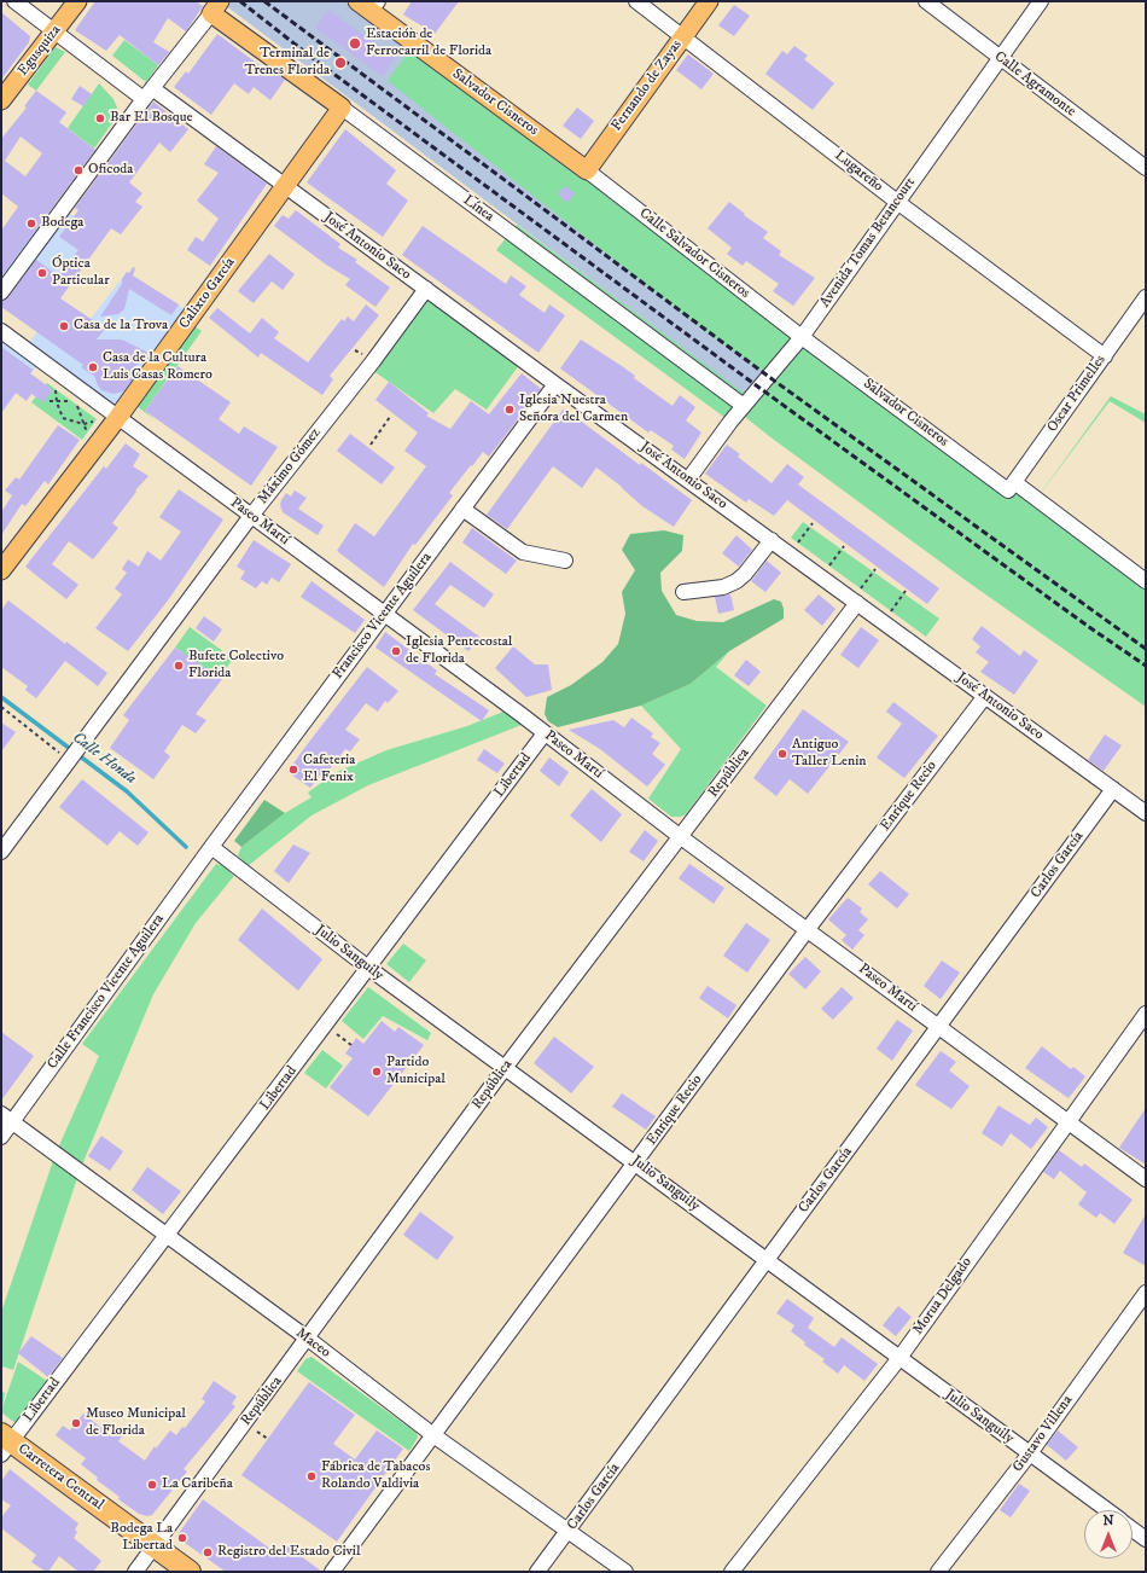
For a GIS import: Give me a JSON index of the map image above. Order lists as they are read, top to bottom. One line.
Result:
{"streets":{"highway":["Carretera Central"],"main road":["Egusquiza","Fernando de Zayas","Salvador Cisneros","Línea","Calixto García"],"street":["Calle Agramonte","Lugareño","Avenida Tomas Betancourt","José Antonio Saco","Calle Salvador Cisneros","Oscar Primelles","Máximo Gómez","Paseo Martí","Francisco Vicente Aguilera","República","Libertad","Enrique Recio","Carlos García","Julio Sanguily","Calle Francisco Vicente Aguilera","Morua Delgado","Maceo","Gustavo Villena"]},"crossings":[["Egusquiza","José Antonio Saco"],["Calle Agramonte","Avenida Tomas Betancourt"],["Fernando de Zayas","Salvador Cisneros"],["Fernando de Zayas","Lugareño"],["Fernando de Zayas","Calle Salvador Cisneros"],["Salvador Cisneros","Avenida Tomas Betancourt"],["Salvador Cisneros","Calle Salvador Cisneros"],["Salvador Cisneros","Oscar Primelles"],["Lugareño","Avenida Tomas Betancourt"],["Lugareño","Oscar Primelles"],["Línea","Avenida Tomas Betancourt"],["Línea","Calixto García"],["Avenida Tomas Betancourt","José Antonio Saco"],["Avenida Tomas Betancourt","Calle Salvador Cisneros"],["José Antonio Saco","Calixto García"],["José Antonio Saco","Máximo Gómez"],["José Antonio Saco","Francisco Vicente Aguilera"],["José Antonio Saco","República"],["José Antonio Saco","Enrique Recio"],["José Antonio Saco","Carlos García"],["Calixto García","Paseo Martí"],["Máximo Gómez","Paseo Martí"],["Paseo Martí","Francisco Vicente Aguilera"],["Paseo Martí","República"],["Paseo Martí","Libertad"],["Paseo Martí","Enrique Recio"],["Paseo Martí","Carlos García"],["Paseo Martí","Morua Delgado"],["Francisco Vicente Aguilera","Julio Sanguily"],["Francisco Vicente Aguilera","Calle Francisco Vicente Aguilera"],["República","Julio Sanguily"],["República","Maceo"],["República","Carretera Central"],["Libertad","Julio Sanguily"],["Libertad","Maceo"],["Libertad","Carretera Central"],["Enrique Recio","Julio Sanguily"],["Enrique Recio","Maceo"],["Carlos García","Julio Sanguily"],["Carlos García","Maceo"],["Julio Sanguily","Calle Francisco Vicente Aguilera"],["Julio Sanguily","Morua Delgado"],["Julio Sanguily","Gustavo Villena"],["Calle Francisco Vicente Aguilera","Maceo"]],"water":["Calle Honda"],"places":["Estación de Ferrocarril de Florida","Terminal de Trenes Florida","Bar El Bosque","Oficoda","Bodega","Óptica Particular","Casa de la Trova","Casa de la Cultura Luis Casas Romero","Iglesia Nuestra Señora del Carmen","Iglesia Pentecostal de Florida","Bufete Colectivo Florida","Antiguo Taller Lenin","Cafeteria El Fenix","Partido Municipal","Museo Municipal de Florida","Fábrica de Tabacos Rolando Valdivia","La Caribeña","Bodega La Libertad","Registro del Estado Civil"],"north":"top"}
